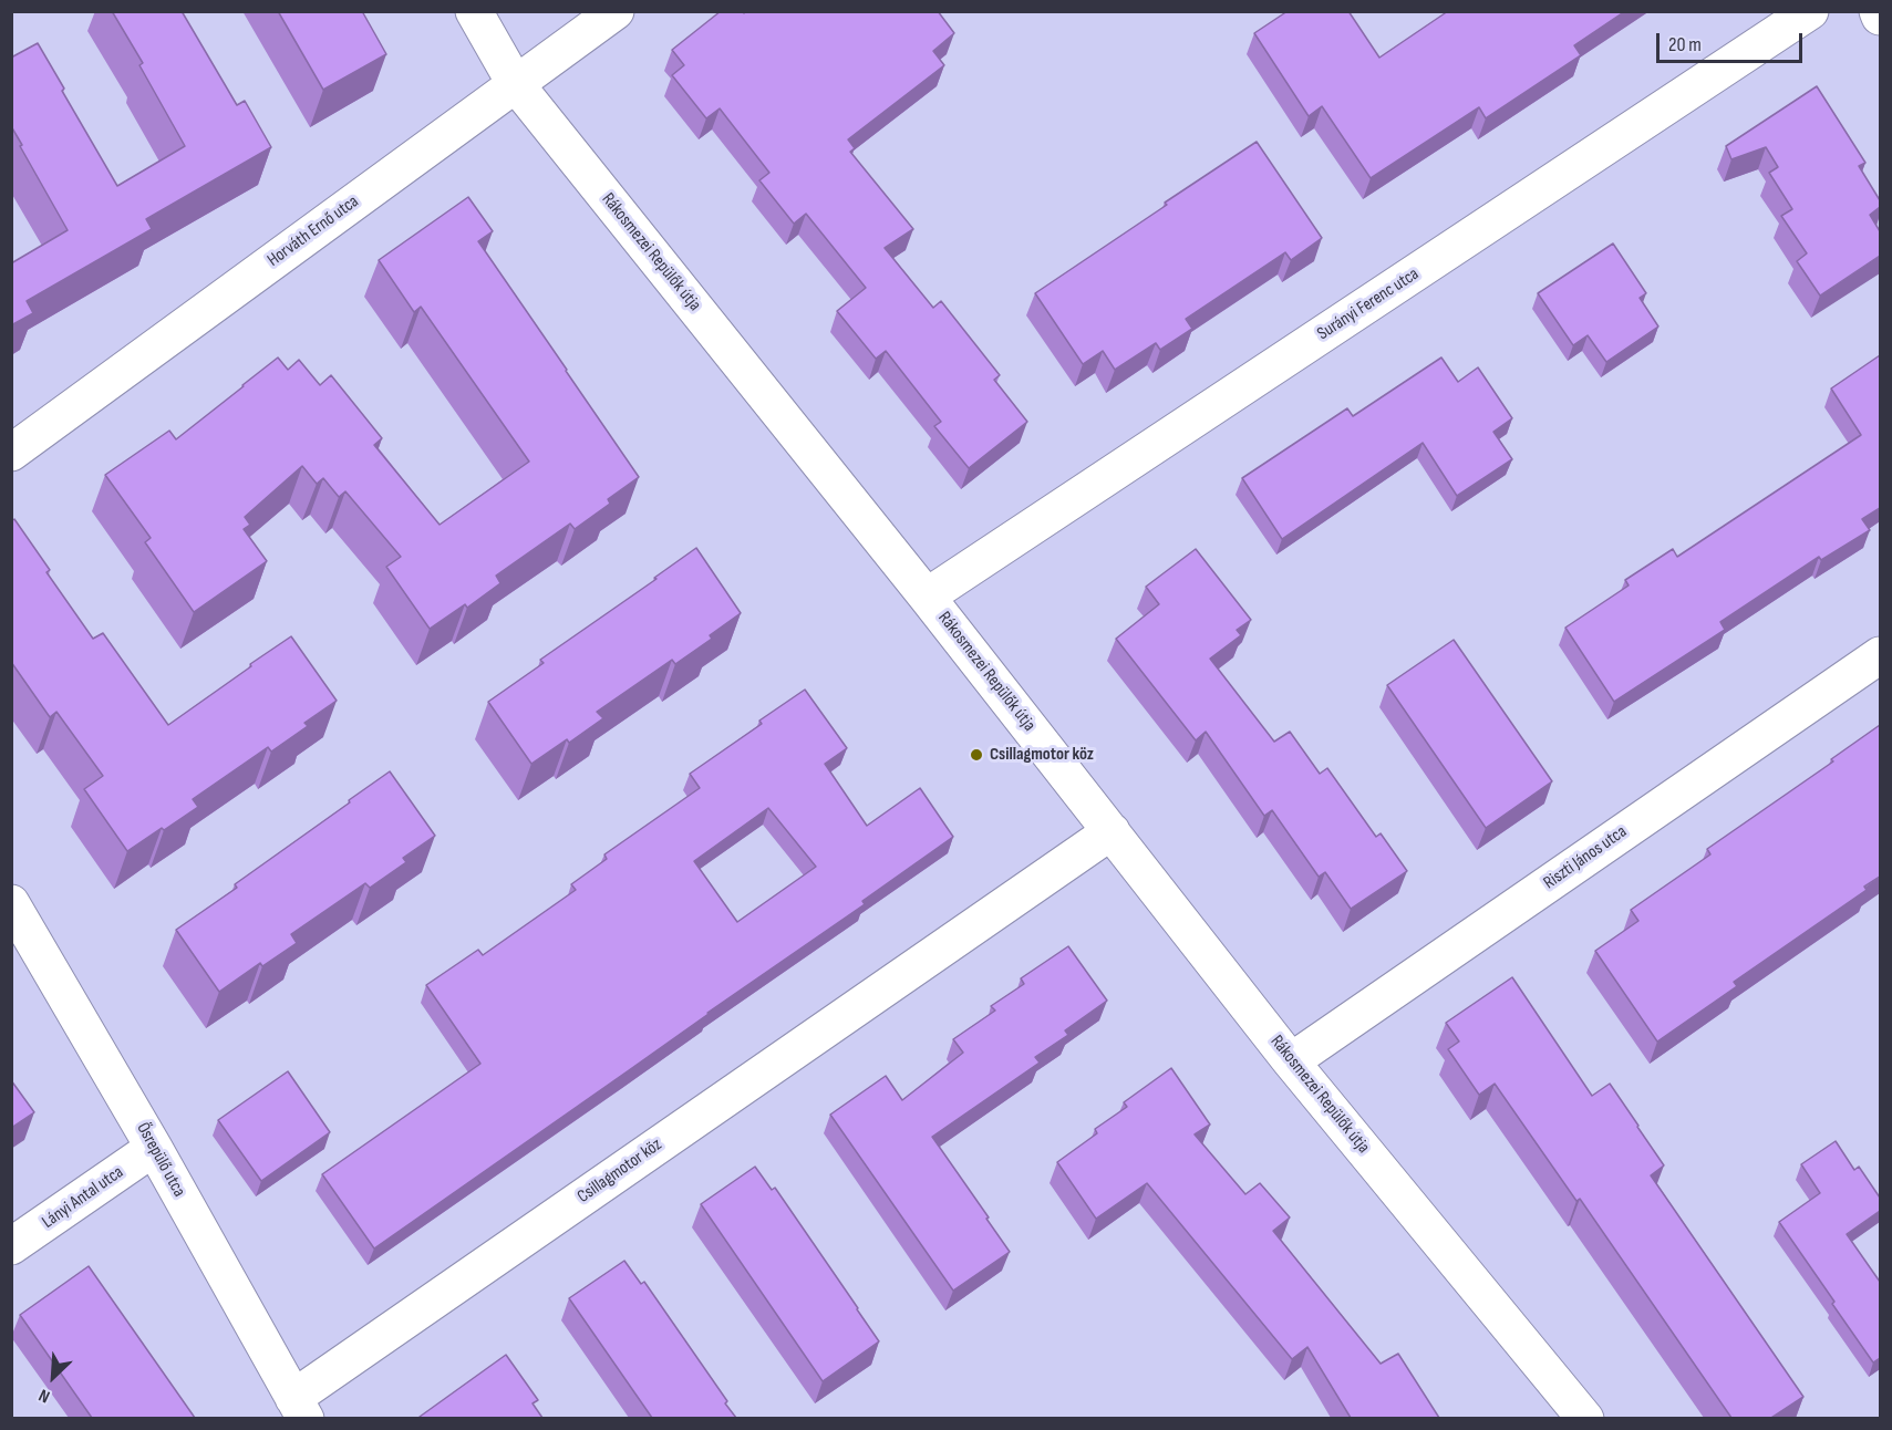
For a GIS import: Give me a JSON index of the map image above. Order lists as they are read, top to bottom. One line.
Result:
{"streets":{"street":["Horváth Ernő utca","Rákosmezei Repülők útja","Surányi Ferenc utca","Riszti János utca","Ősrepülő utca","Csillagmotor köz","Lányi Antal utca"]},"crossings":[["Horváth Ernő utca","Rákosmezei Repülők útja"],["Rákosmezei Repülők útja","Surányi Ferenc utca"],["Rákosmezei Repülők útja","Riszti János utca"],["Rákosmezei Repülők útja","Csillagmotor köz"],["Ősrepülő utca","Csillagmotor köz"],["Ősrepülő utca","Lányi Antal utca"]],"places":["Csillagmotor köz"],"scale_bar":"20 m","north":"bottom left"}
